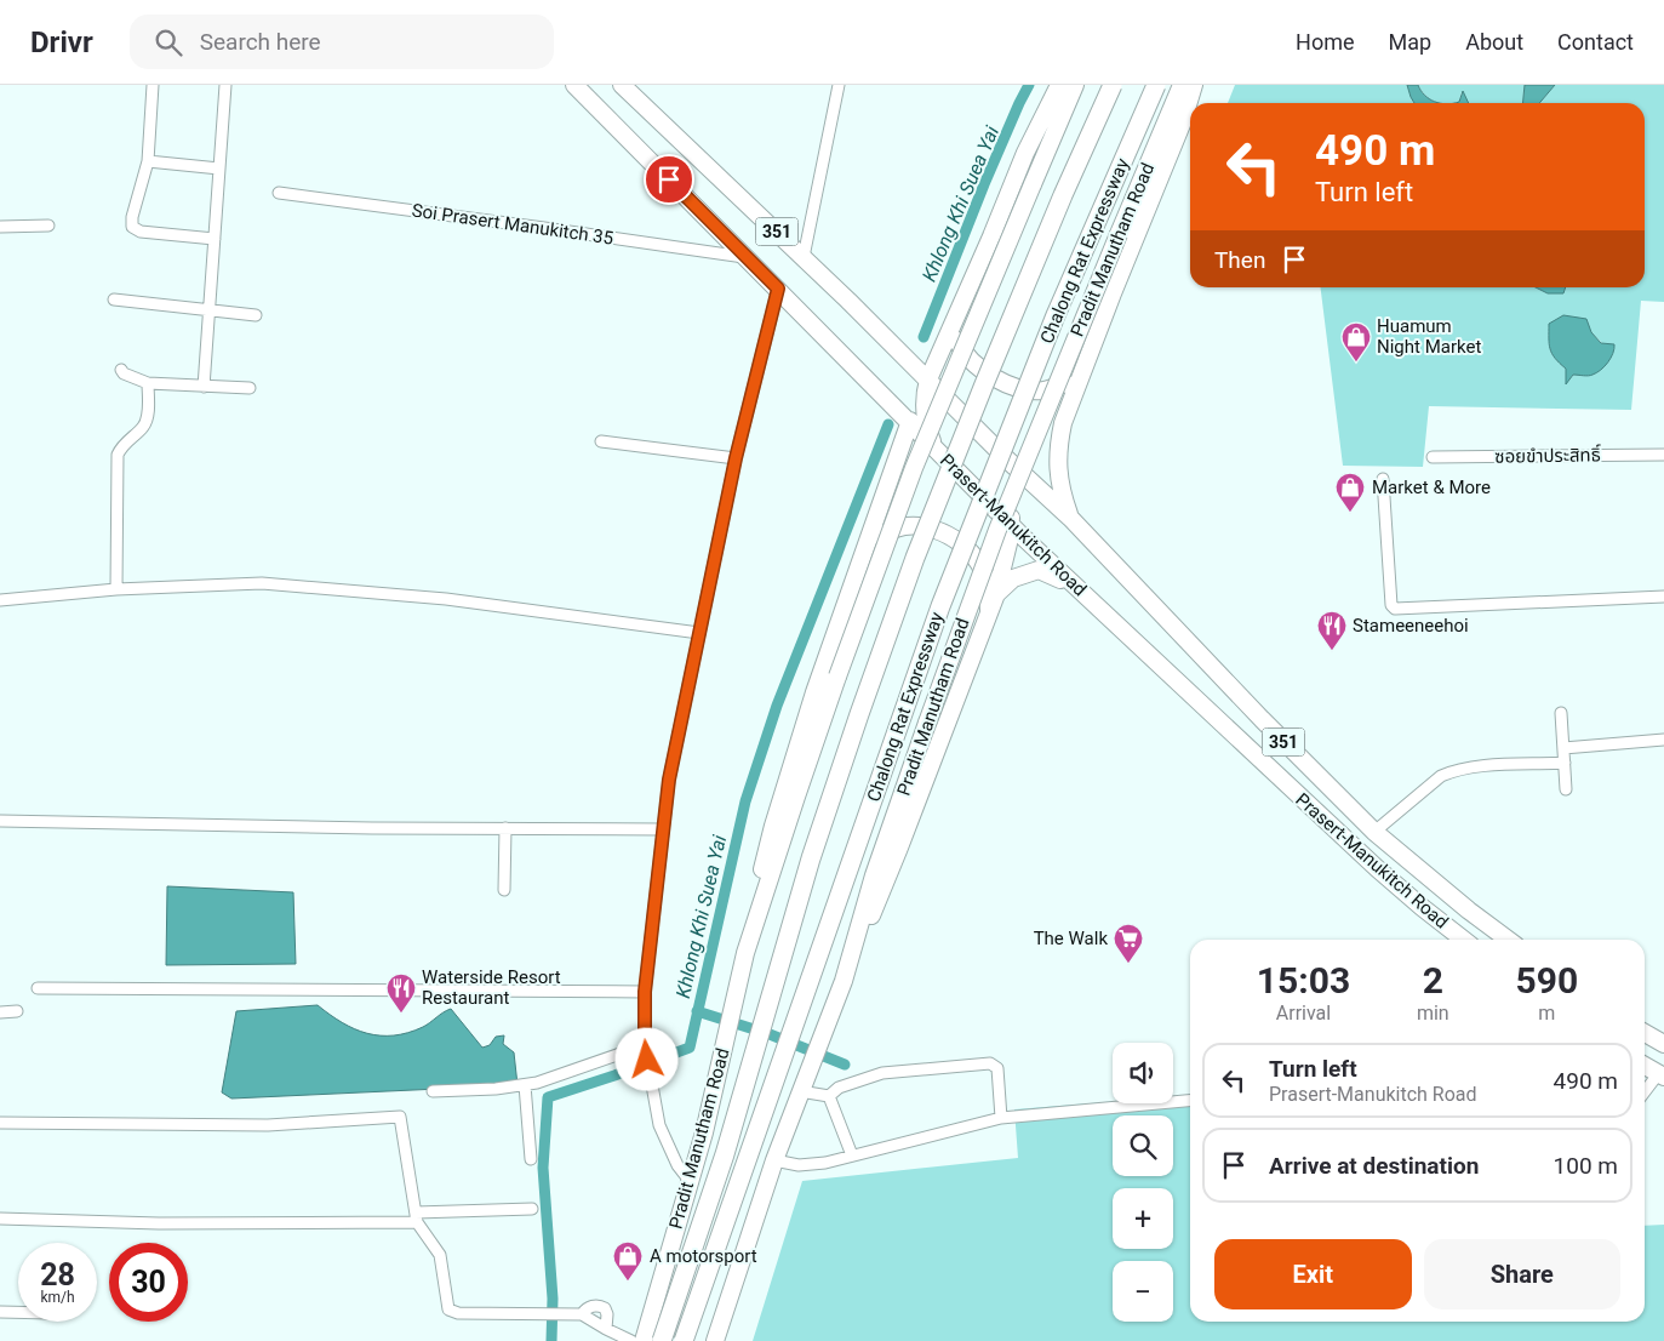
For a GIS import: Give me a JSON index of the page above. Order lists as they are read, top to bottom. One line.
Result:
{"streets":{"highway":["Chalong Rat Expressway"],"main road":["351","Pradit Manutham Road","Prasert-Manukitch Road"],"street":["Soi Prasert Manukitch 35","ซอยขำประสิทธิ์"]},"crossings":[["Soi Prasert Manukitch 35","Prasert-Manukitch Road"]],"water":["Khlong Khi Suea Yai"],"places":{"shop":["Huamum Night Market","Market & More","A motorsport"],"restaurant":["Stameeneehoi","Waterside Resort Restaurant"],"supermarket":["The Walk"]},"page":{"header":"Drivr","search":"Search here","nav":["Home","Map","About","Contact"],"turn":["490 m","Turn left"],"then":"Then","eta":["15:03","Arrival","2","min","590","m"],"map_buttons":["+","−"],"list":[{"name":"Turn left","note":"Prasert-Manukitch Road","value":"490 m"},{"name":"Arrive at destination","value":"100 m"}],"buttons":["Exit","Share"],"speed":"28 km/h","limit":"30"}}
